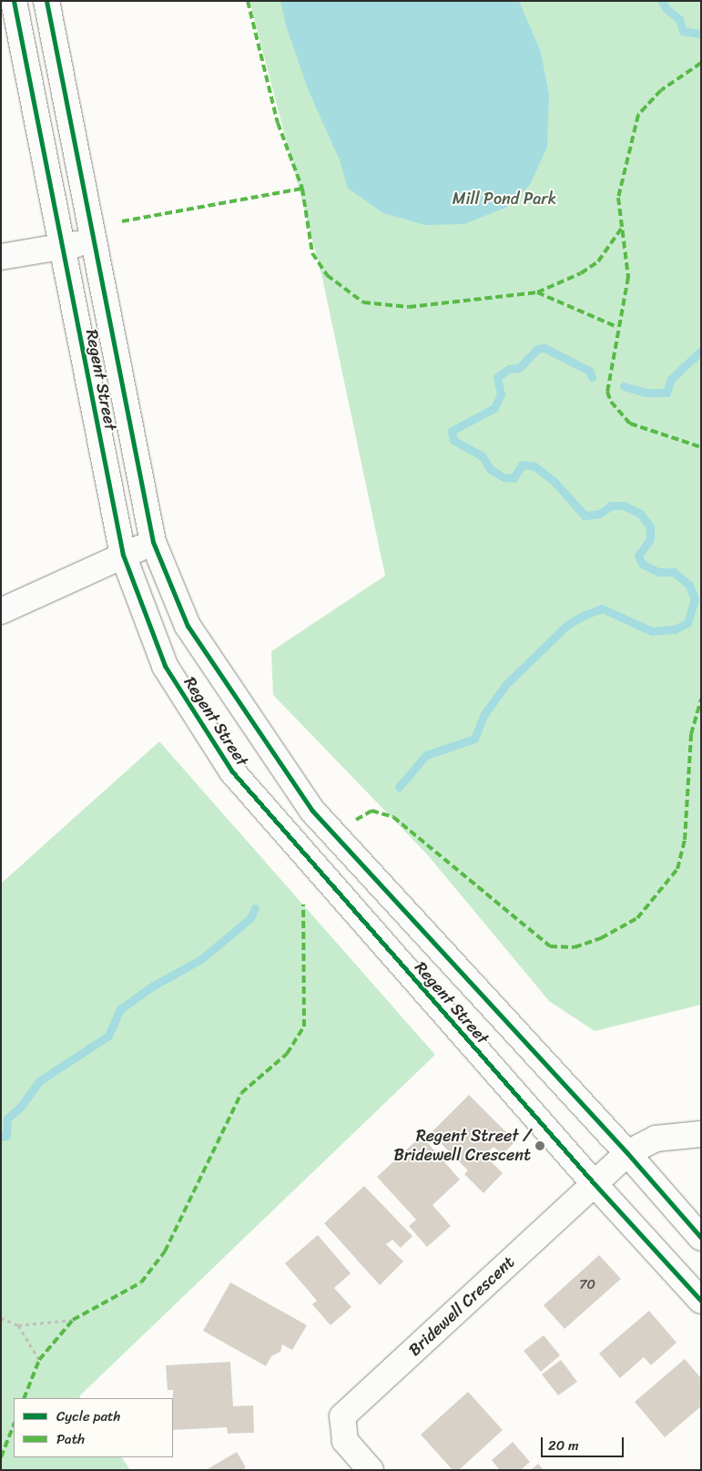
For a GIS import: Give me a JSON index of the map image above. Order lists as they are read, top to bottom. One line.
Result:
{"streets":{"street":["Regent Street","Bridewell Crescent"]},"crossings":[["Regent Street","Bridewell Crescent"]],"parks":["Mill Pond Park"],"places":["Regent Street / Bridewell Crescent"],"house_numbers":["70"],"legend":["Cycle path","Path"],"scale_bar":"20 m"}
